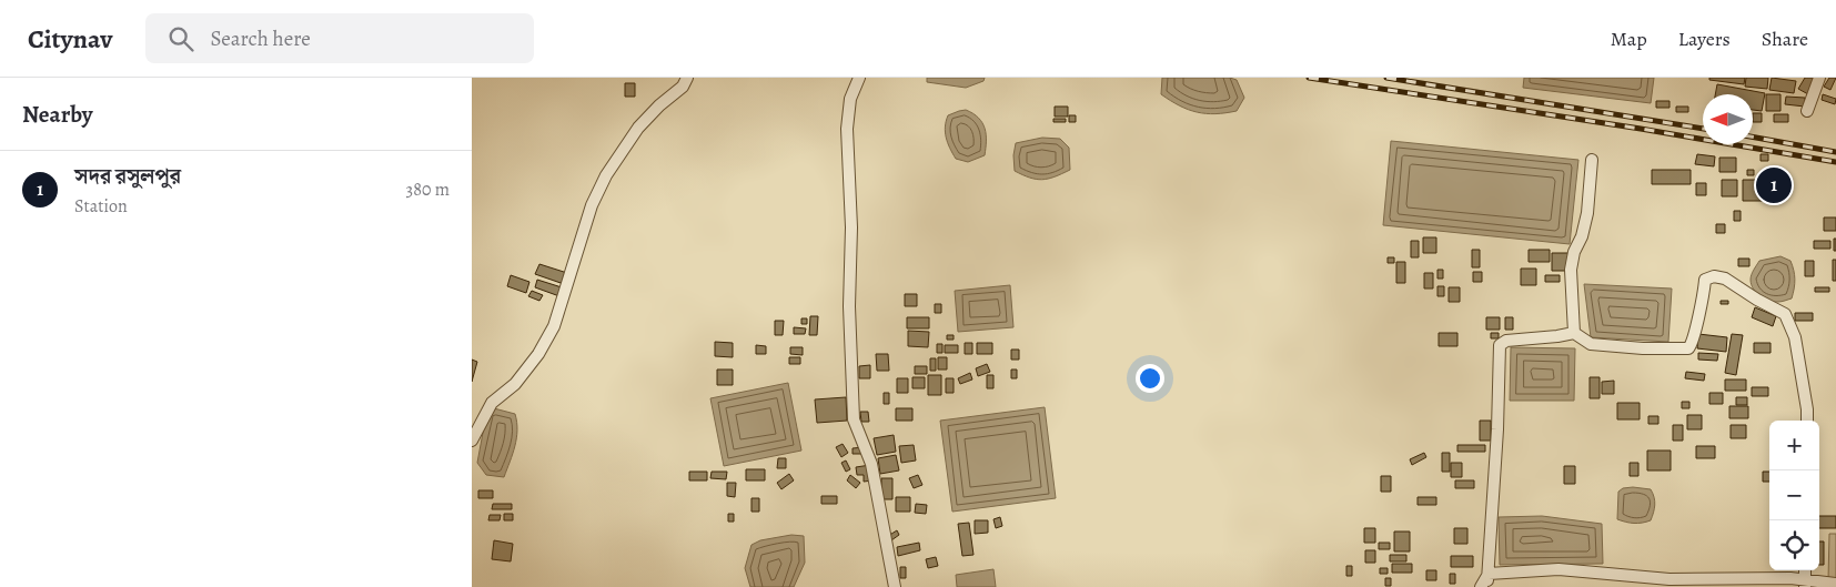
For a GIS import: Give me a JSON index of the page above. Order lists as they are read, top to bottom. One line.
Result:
{"north":"left","page":{"header":"Citynav","search":"Search here","nav":["Map","Layers","Share"],"heading":"Nearby","list":[{"mark":"1","name":"সদর রসুলপুর","note":"Station","value":"380 m"}],"pins":"1","map_buttons":["+","−"]}}
